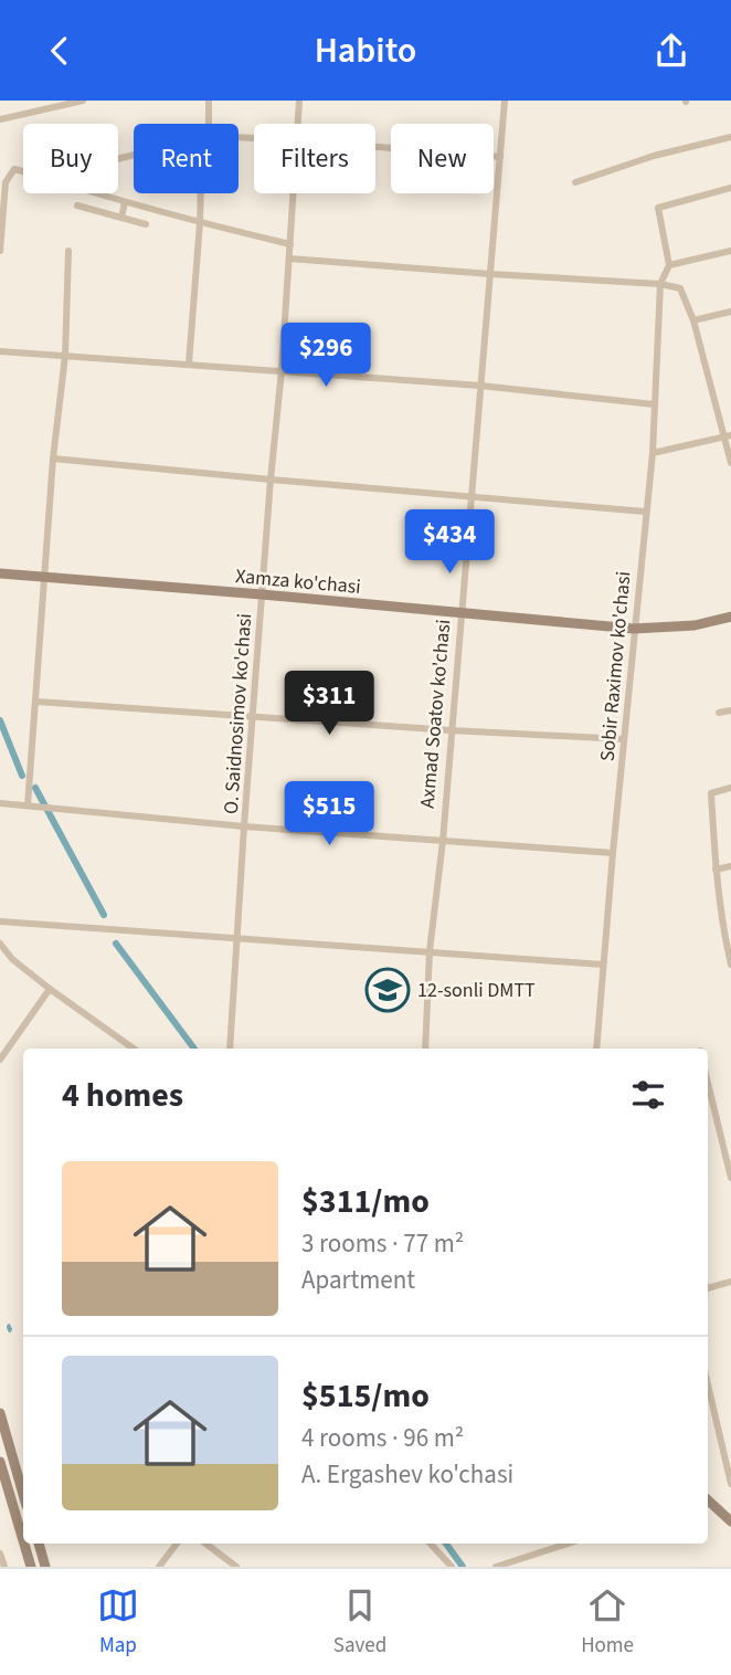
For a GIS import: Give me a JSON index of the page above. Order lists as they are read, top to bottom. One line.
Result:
{"streets":{"main road":["Xamza ko'chasi"],"street":["Sobir Raximov ko'chasi","O. Saidnosimov ko'chasi","Axmad Soatov ko'chasi"]},"crossings":[["Xamza ko'chasi","Sobir Raximov ko'chasi"],["Xamza ko'chasi","O. Saidnosimov ko'chasi"],["Xamza ko'chasi","Axmad Soatov ko'chasi"]],"places":{"school or university":["12-sonli DMTT"]},"page":{"header":"Habito","chip":["Buy","Rent","Filters","New"],"price":["$296","$434","$311","$515"],"heading":"4 homes","list":[{"name":"$311/mo","note":"3 rooms · 77 m² · Apartment"},{"name":"$515/mo","note":"4 rooms · 96 m² · A. Ergashev ko'chasi"}],"tabs":["Map","Saved","Home"]}}
